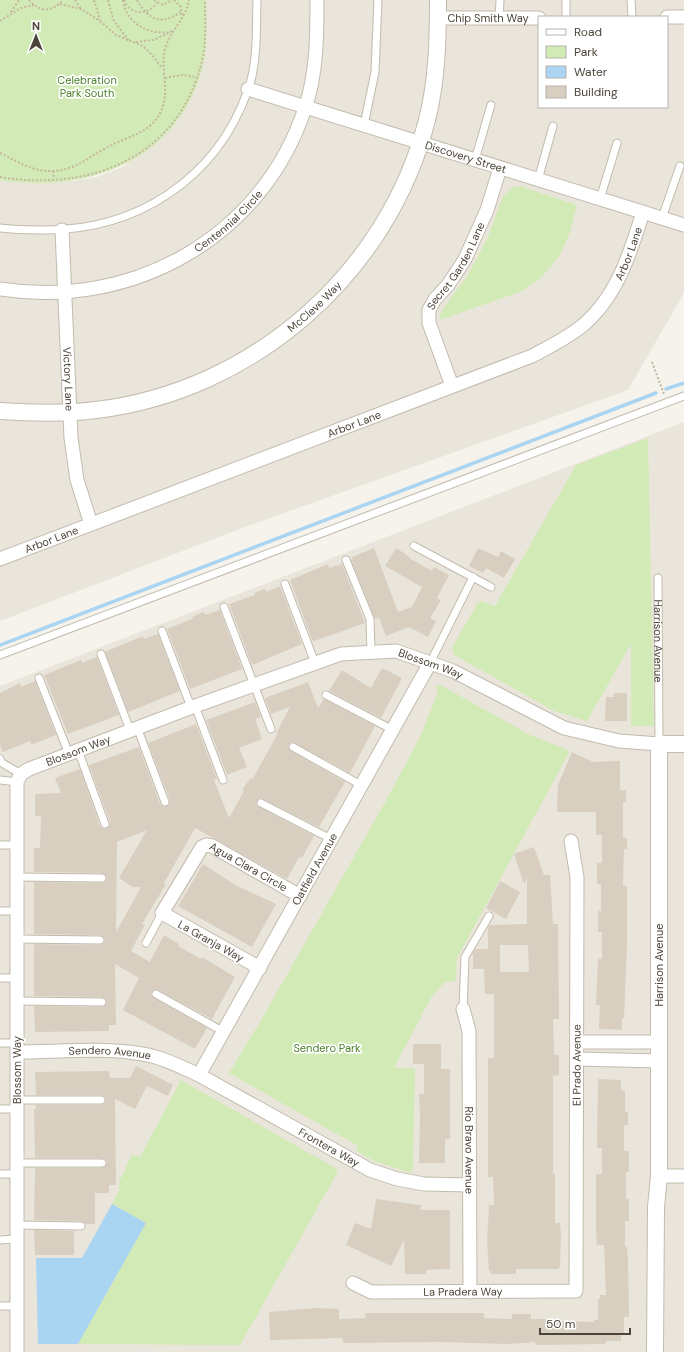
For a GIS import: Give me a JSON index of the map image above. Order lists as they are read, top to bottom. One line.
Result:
{"streets":{"street":["Chip Smith Way","Discovery Street","Centennial Circle","Arbor Lane","Secret Garden Lane","McCleve Way","Victory Lane","Harrison Avenue","Blossom Way","Agua Clara Circle","Oatfield Avenue","La Granja Way","Sendero Avenue","El Prado Avenue","Frontera Way","Rio Bravo Avenue","La Pradera Way"]},"crossings":[["Chip Smith Way","McCleve Way"],["Discovery Street","Centennial Circle"],["Discovery Street","Arbor Lane"],["Discovery Street","Secret Garden Lane"],["Discovery Street","McCleve Way"],["Centennial Circle","Victory Lane"],["Arbor Lane","Secret Garden Lane"],["Arbor Lane","Victory Lane"],["McCleve Way","Victory Lane"],["Harrison Avenue","Blossom Way"],["Blossom Way","Oatfield Avenue"],["Blossom Way","Sendero Avenue"],["Agua Clara Circle","Oatfield Avenue"],["Agua Clara Circle","La Granja Way"],["Oatfield Avenue","La Granja Way"],["Oatfield Avenue","Sendero Avenue"],["Oatfield Avenue","Frontera Way"],["Sendero Avenue","Frontera Way"],["El Prado Avenue","La Pradera Way"],["Frontera Way","Rio Bravo Avenue"],["Rio Bravo Avenue","La Pradera Way"]],"parks":["Celebration Park South","Sendero Park"],"legend":["Road","Park","Water","Building"],"scale_bar":"50 m","north":"top"}
